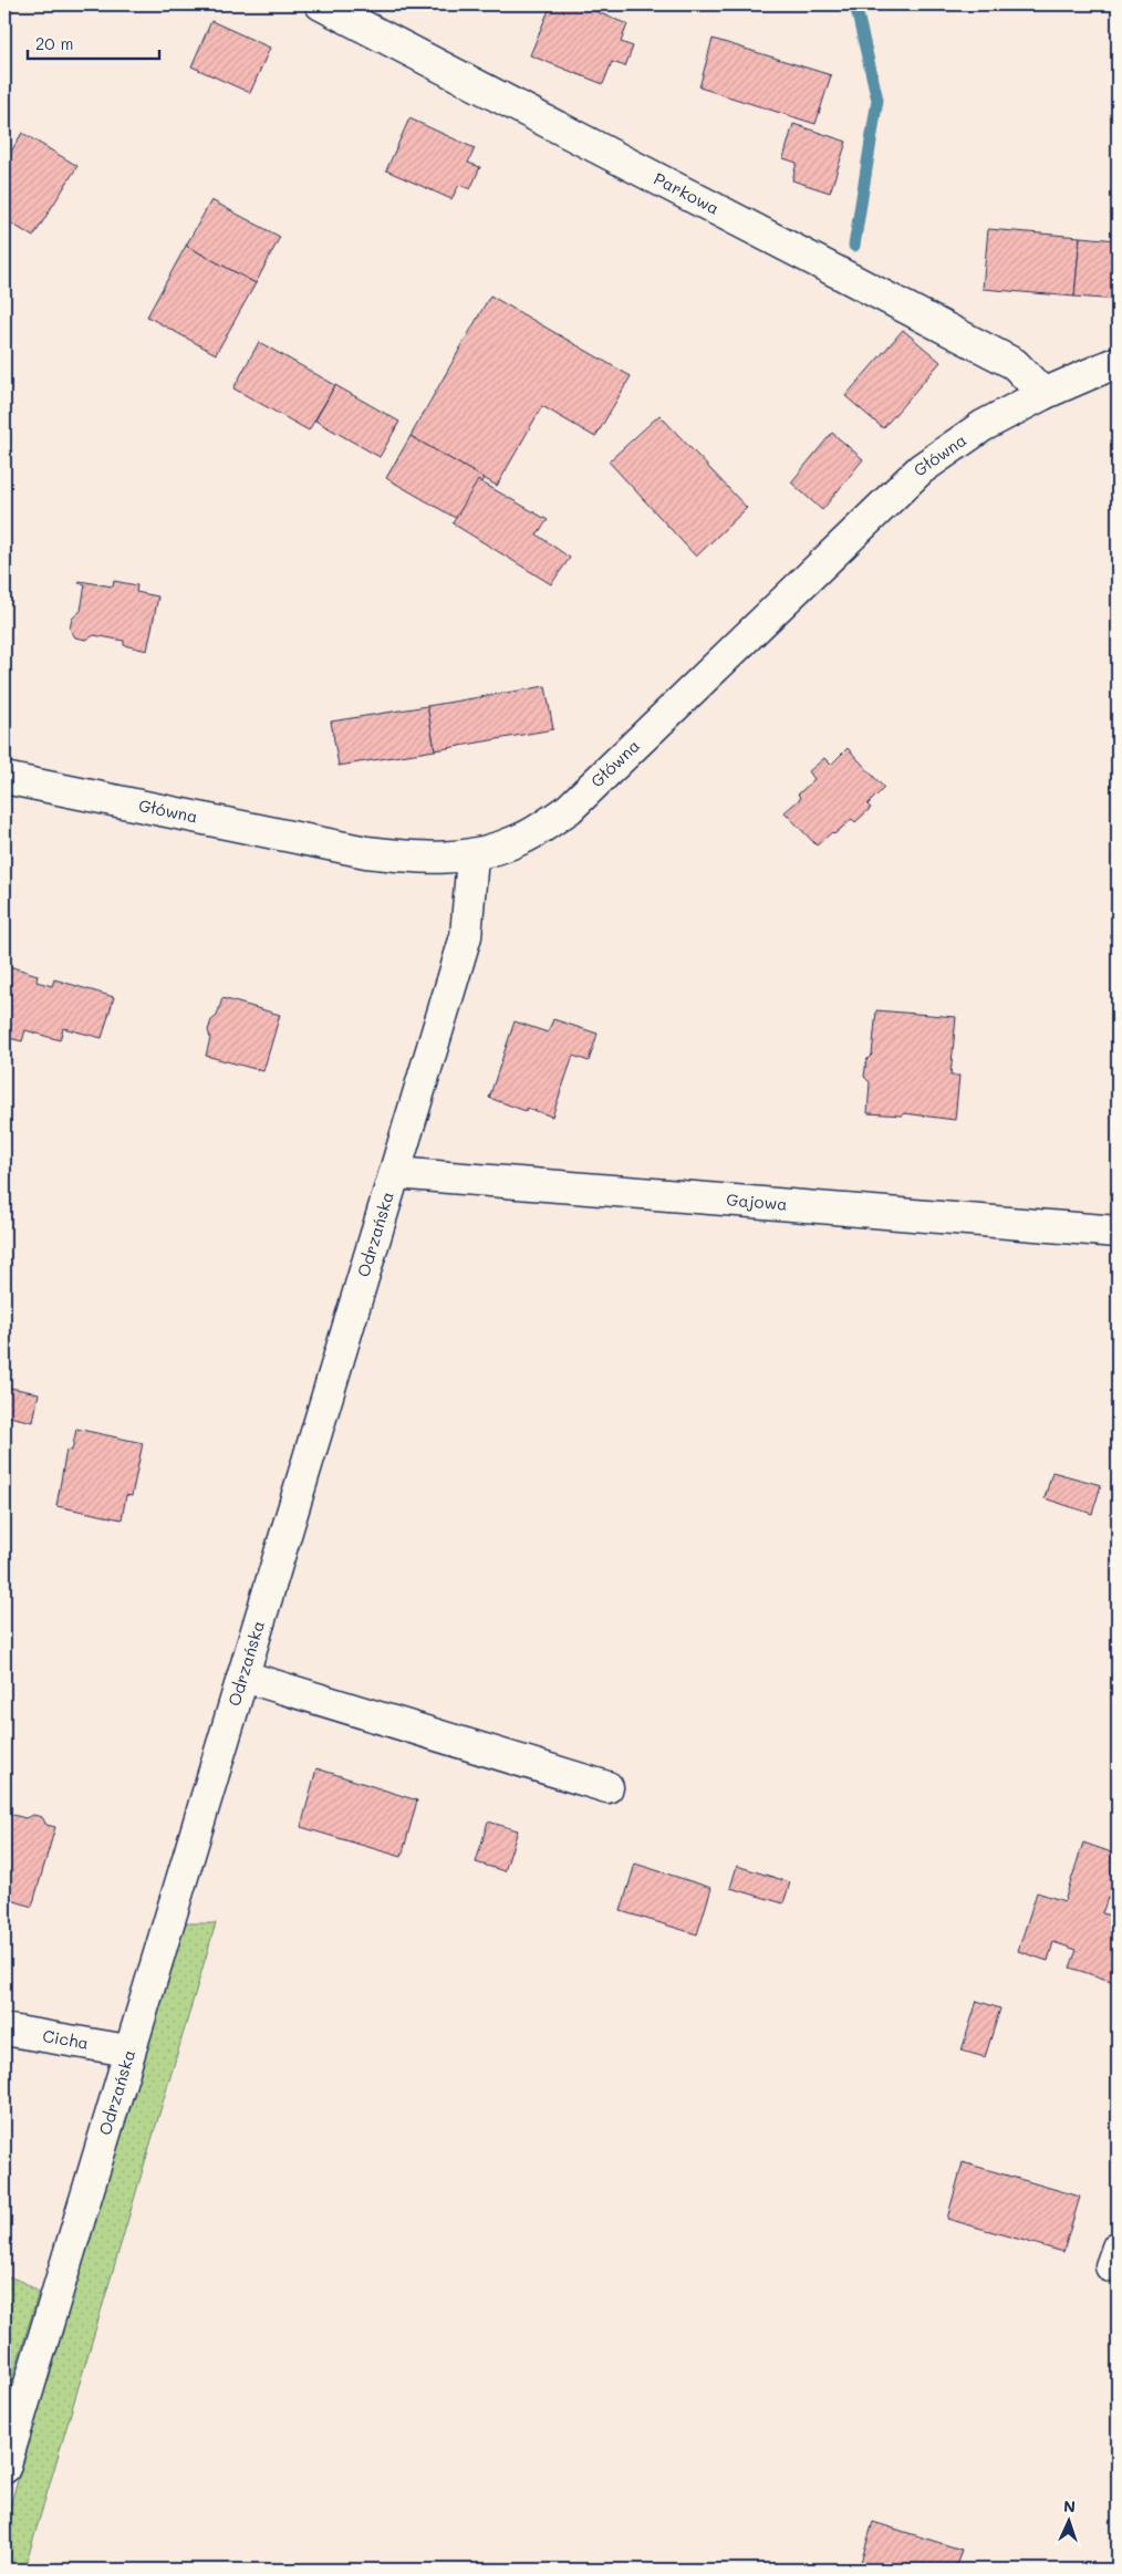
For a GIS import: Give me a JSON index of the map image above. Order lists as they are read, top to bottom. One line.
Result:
{"streets":{"street":["Parkowa","Główna","Gajowa","Odrzańska","Cicha"]},"crossings":[["Parkowa","Główna"],["Główna","Odrzańska"],["Gajowa","Odrzańska"],["Odrzańska","Cicha"]],"scale_bar":"20 m","north":"top"}
